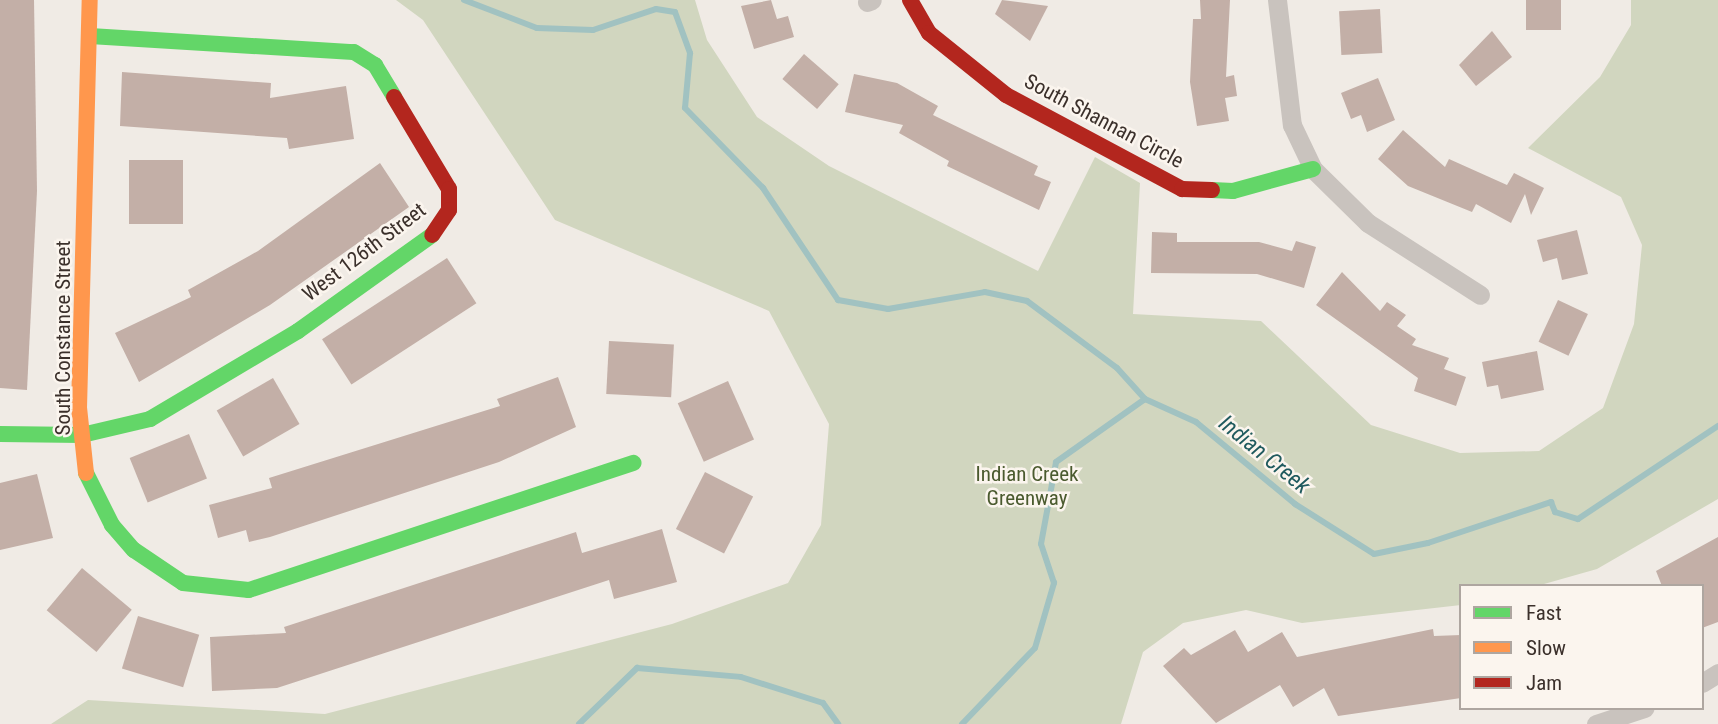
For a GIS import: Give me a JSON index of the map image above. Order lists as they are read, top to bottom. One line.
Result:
{"streets":{"street":["South Shannan Circle","West 126th Street","South Constance Street"]},"crossings":[["West 126th Street","South Constance Street"]],"water":["Indian Creek"],"parks":["Indian Creek Greenway"],"legend":["Fast","Slow","Jam"]}
